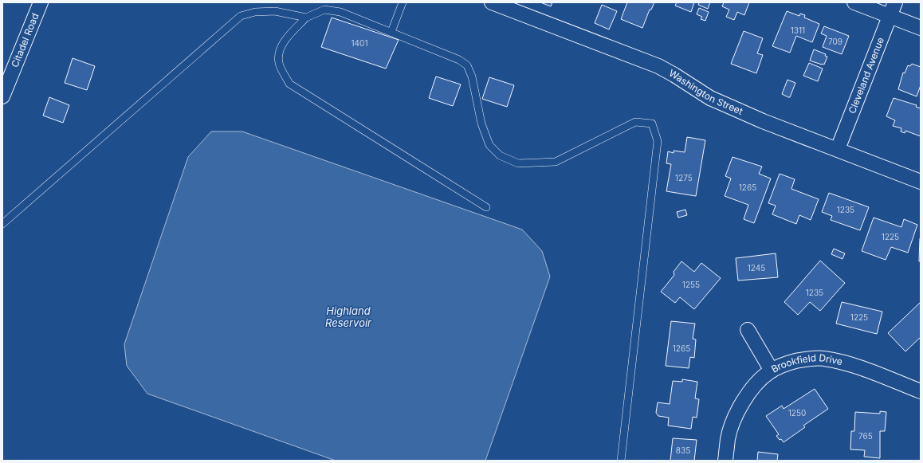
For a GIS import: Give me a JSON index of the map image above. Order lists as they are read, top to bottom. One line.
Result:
{"streets":{"street":["Citadel Road","Cleveland Avenue","Washington Street","Brookfield Drive"]},"crossings":[["Cleveland Avenue","Washington Street"]],"water":["Highland Reservoir"],"house_numbers":["1311","709","1401","1275","1265","1235","1225","1245","1255","1235","1225","1265","1250","765","835"]}
